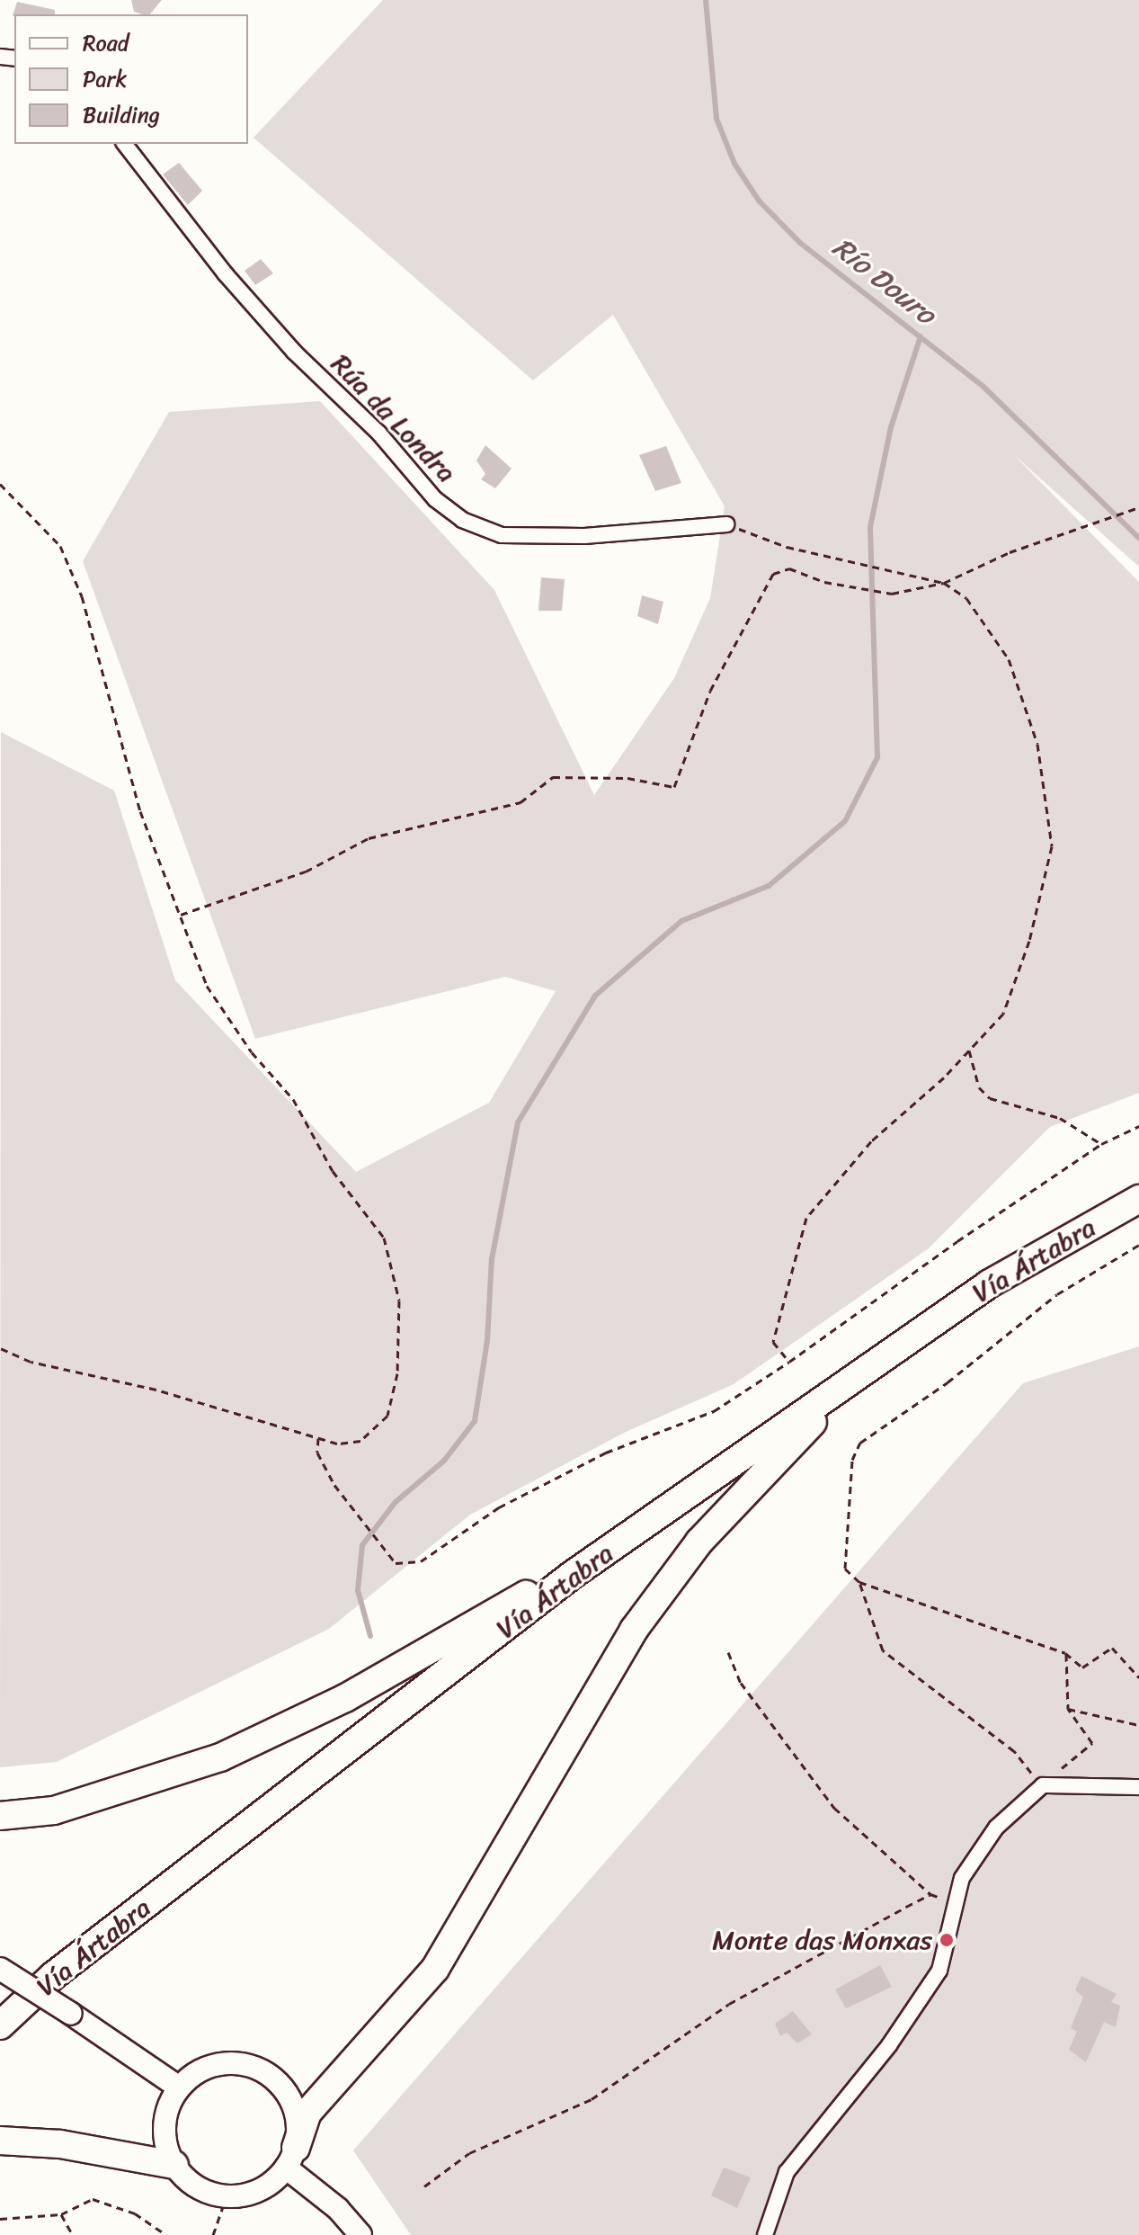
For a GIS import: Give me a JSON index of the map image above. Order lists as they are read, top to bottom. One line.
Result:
{"streets":{"highway":["Vía Ártabra"],"street":["Rúa da Londra"]},"water":["Río Douro"],"places":["Monte das Monxas"],"legend":["Road","Park","Building"]}
